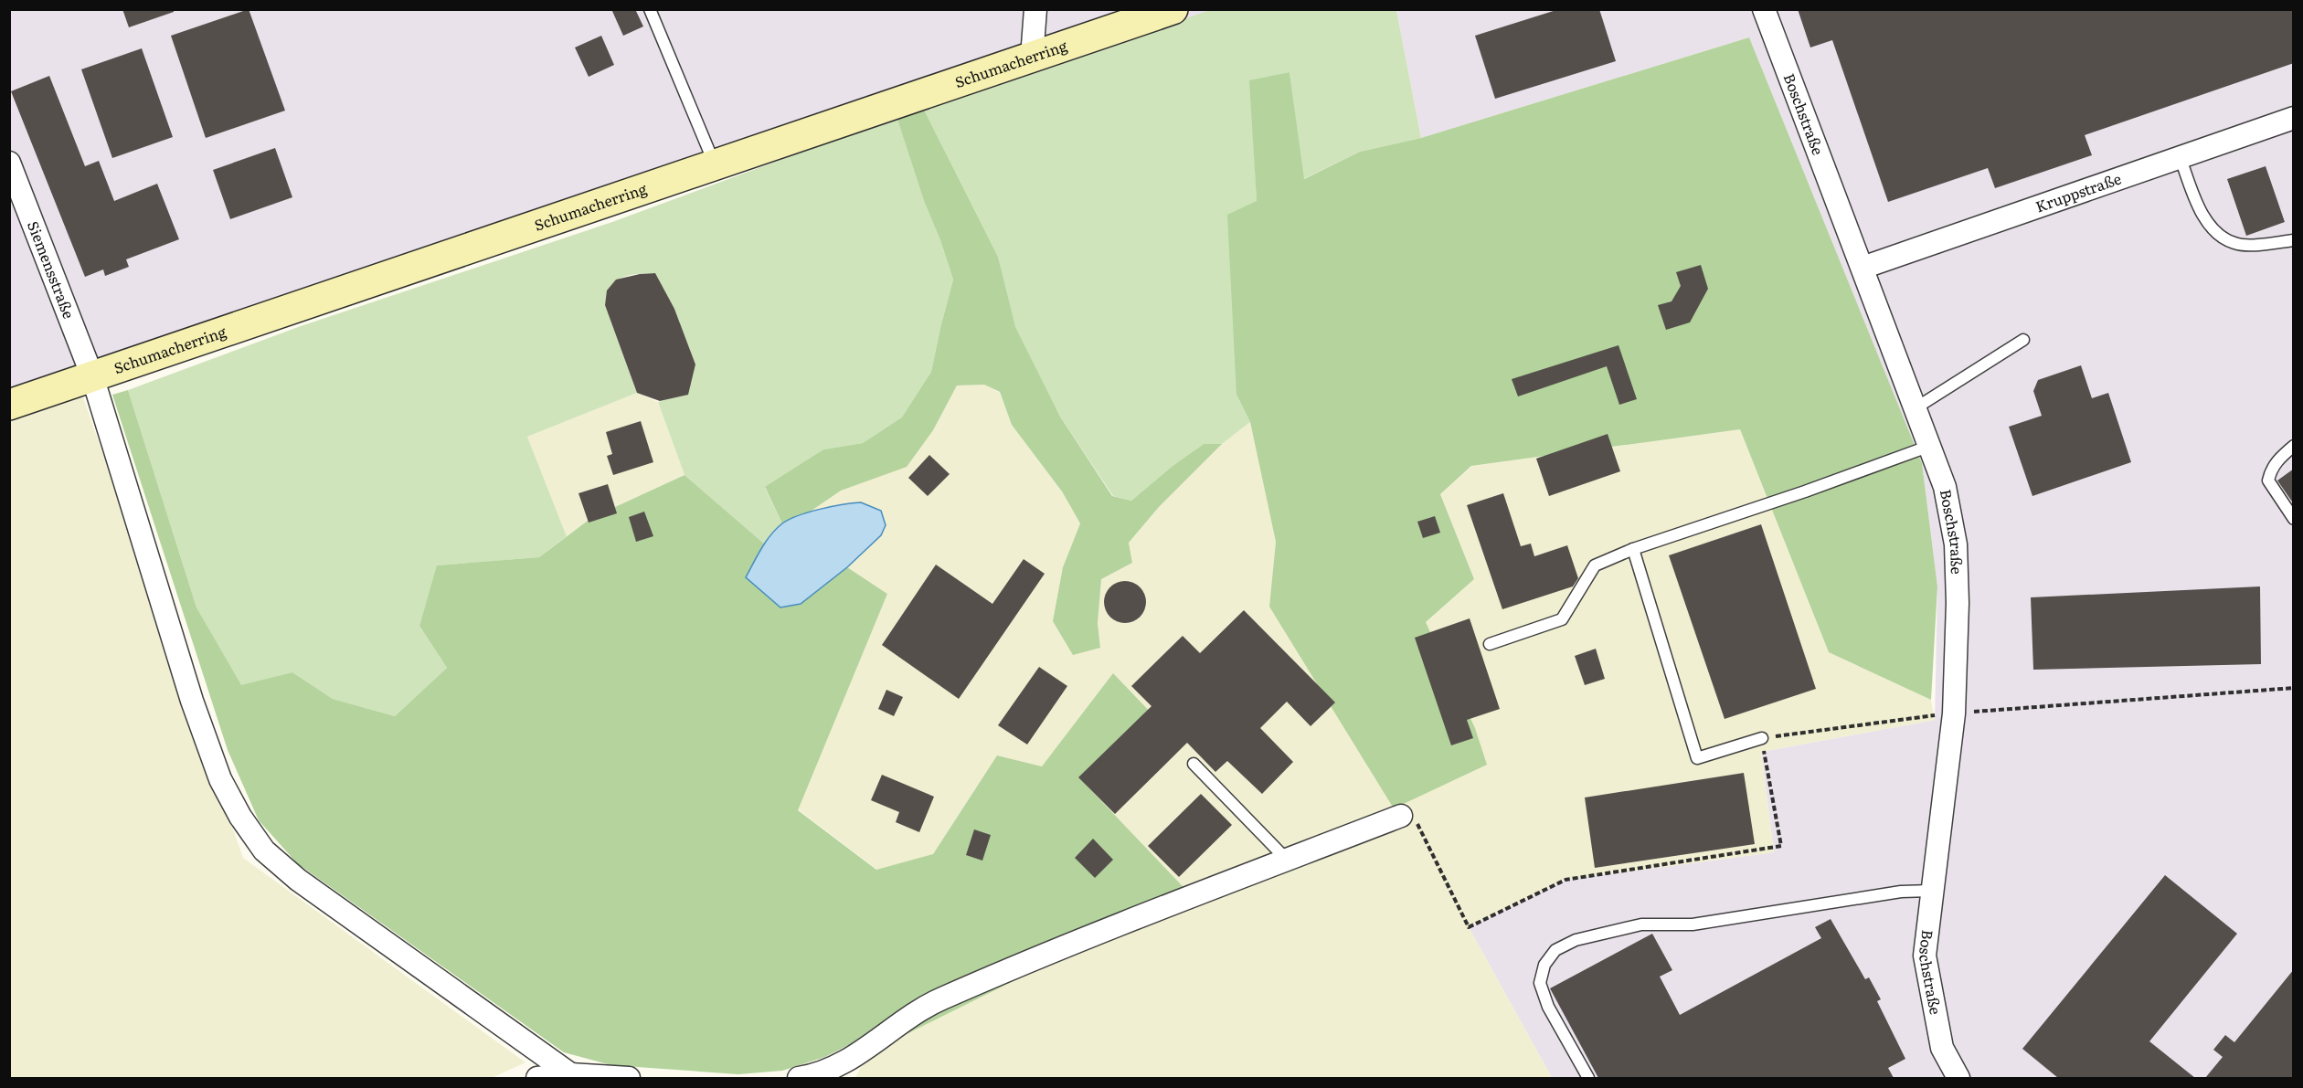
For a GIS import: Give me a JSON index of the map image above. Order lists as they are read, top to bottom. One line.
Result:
{"streets":{"main road":["Schumacherring"],"street":["Boschstraße","Kruppstraße","Siemensstraße"]},"crossings":[["Schumacherring","Siemensstraße"],["Boschstraße","Kruppstraße"]]}
